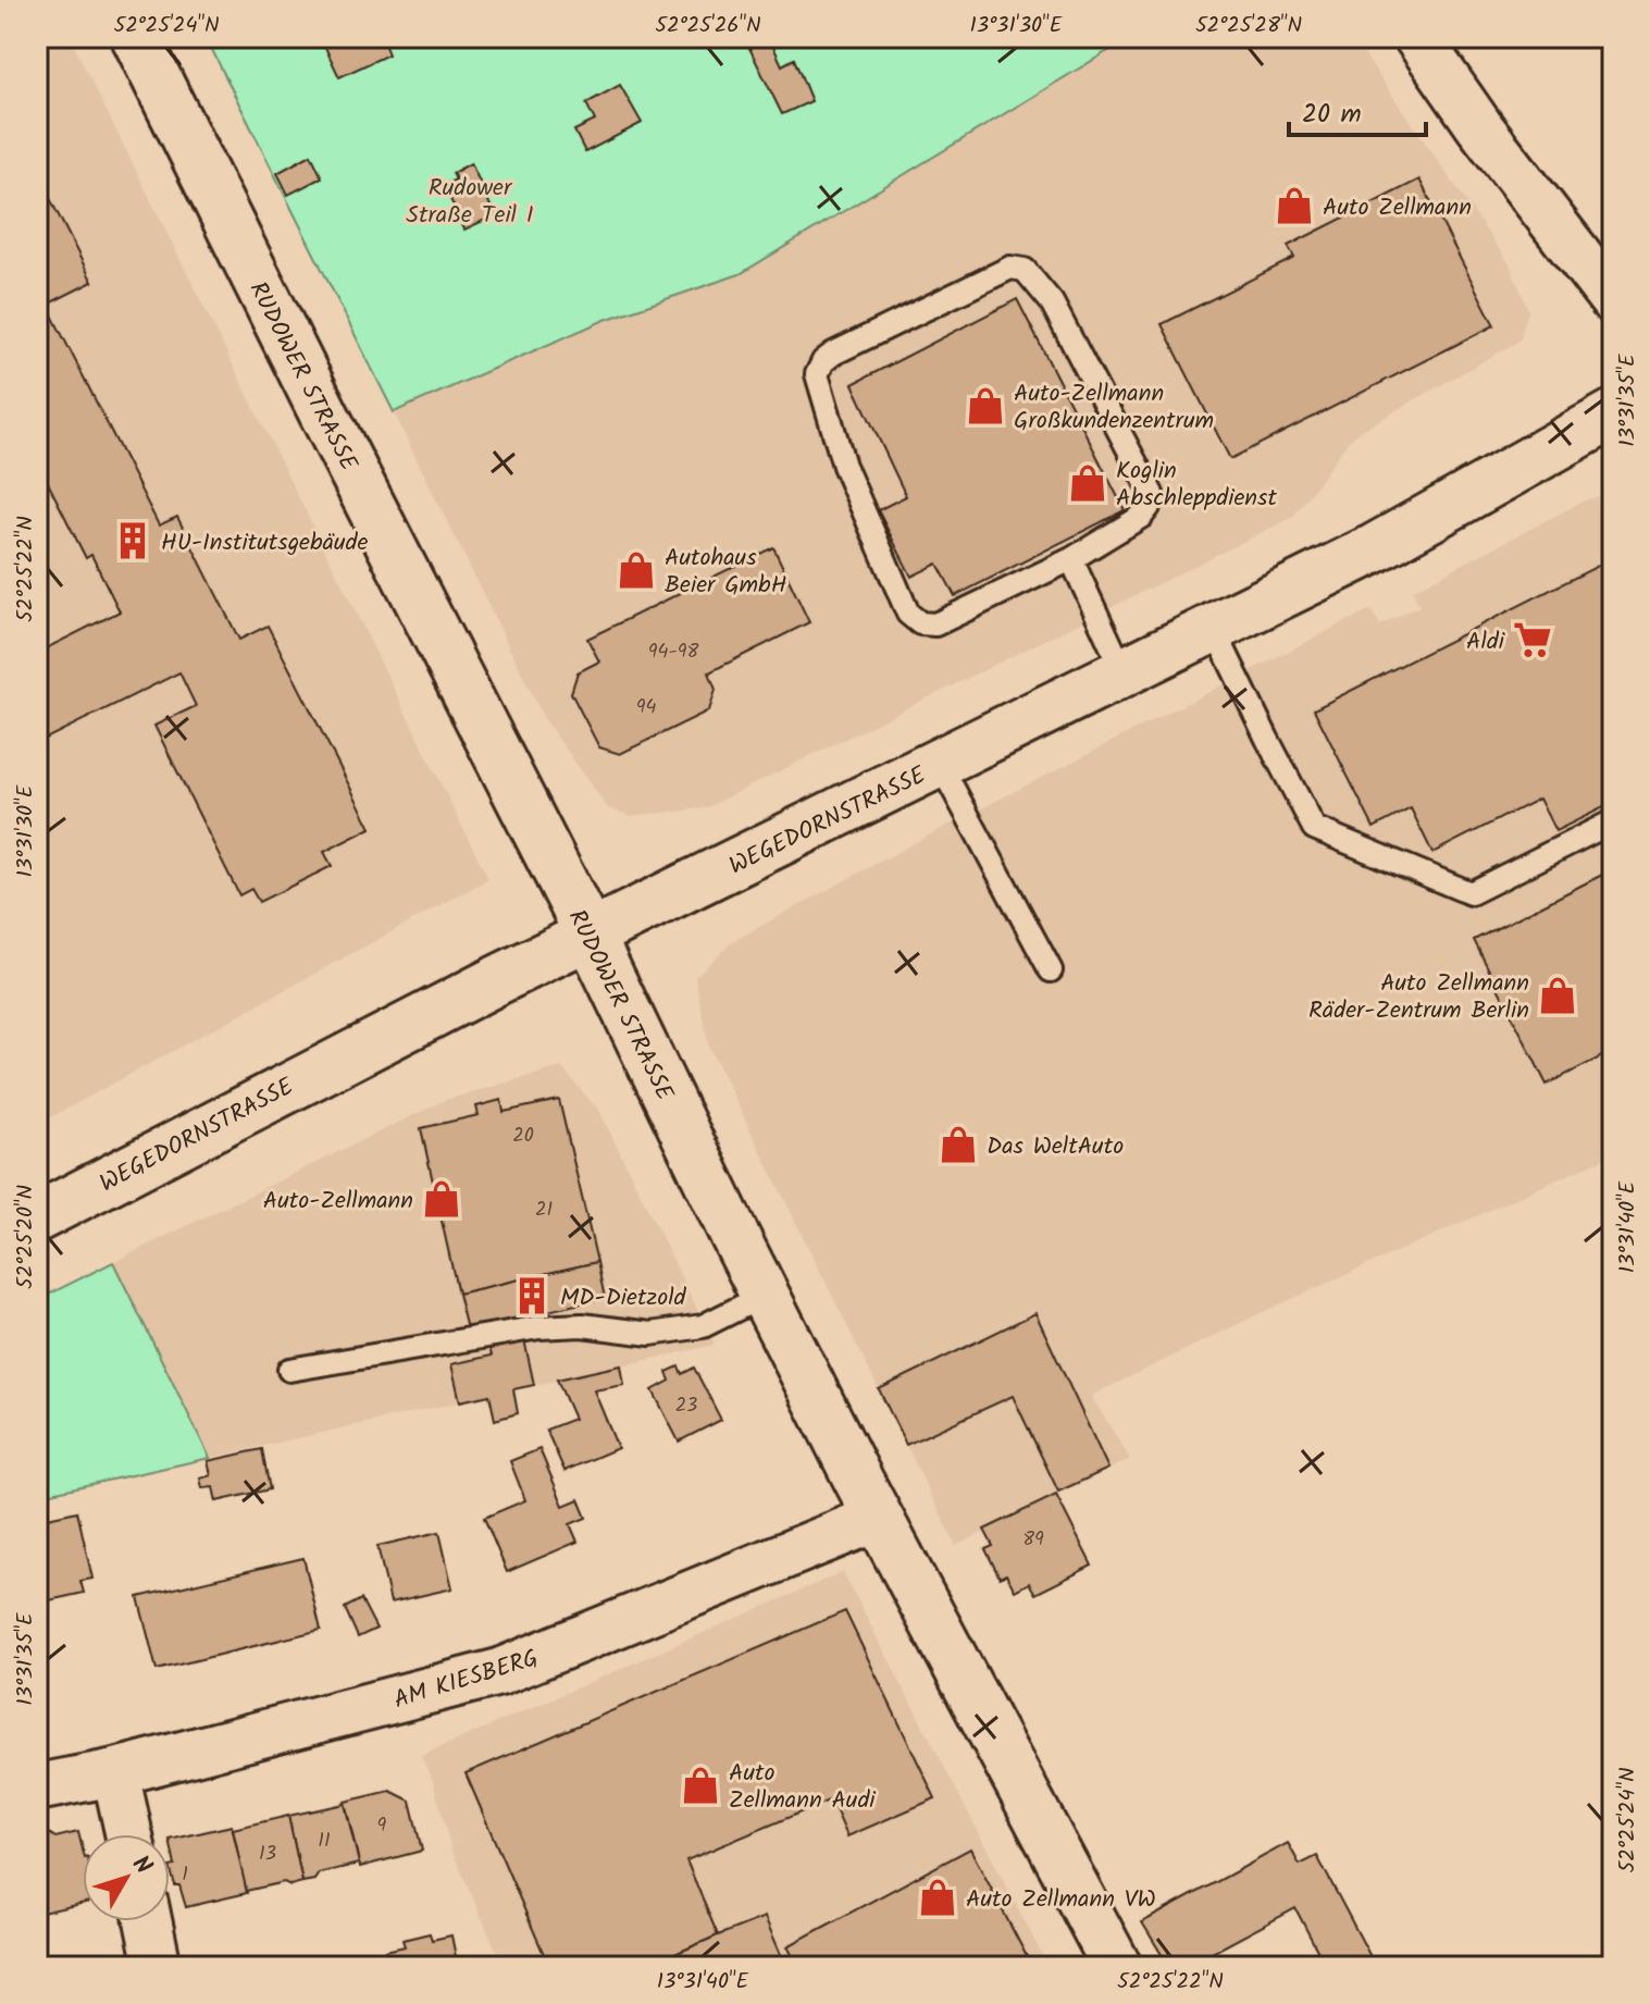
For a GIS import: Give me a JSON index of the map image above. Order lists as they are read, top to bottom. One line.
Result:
{"streets":{"street":["RUDOWER STRASSE","WEGEDORNSTRASSE","AM KIESBERG"]},"crossings":[["RUDOWER STRASSE","WEGEDORNSTRASSE"],["RUDOWER STRASSE","AM KIESBERG"]],"parks":["Rudower Straße Teil I"],"places":{"shop":["Auto Zellmann","Auto-Zellmann Großkundenzentrum","Koglin Abschleppdienst","Autohaus Beier GmbH","Auto Zellmann Räder-Zentrum Berlin","Das WeltAuto","Auto-Zellmann","Auto Zellmann Audi","Auto Zellmann VW"],"building":["HU-Institutsgebäude","MD-Dietzold"],"supermarket":["Aldi"]},"house_numbers":["94-98","94","20","21","23","89","9","11","13","1"],"scale_bar":"20 m","north":"top right","coordinates":["52°25'24\"N","52°25'26\"N","13°31'30\"E","52°25'28\"N","13°31'35\"E","52°25'22\"N","13°31'40\"E","52°25'20\"N"]}
